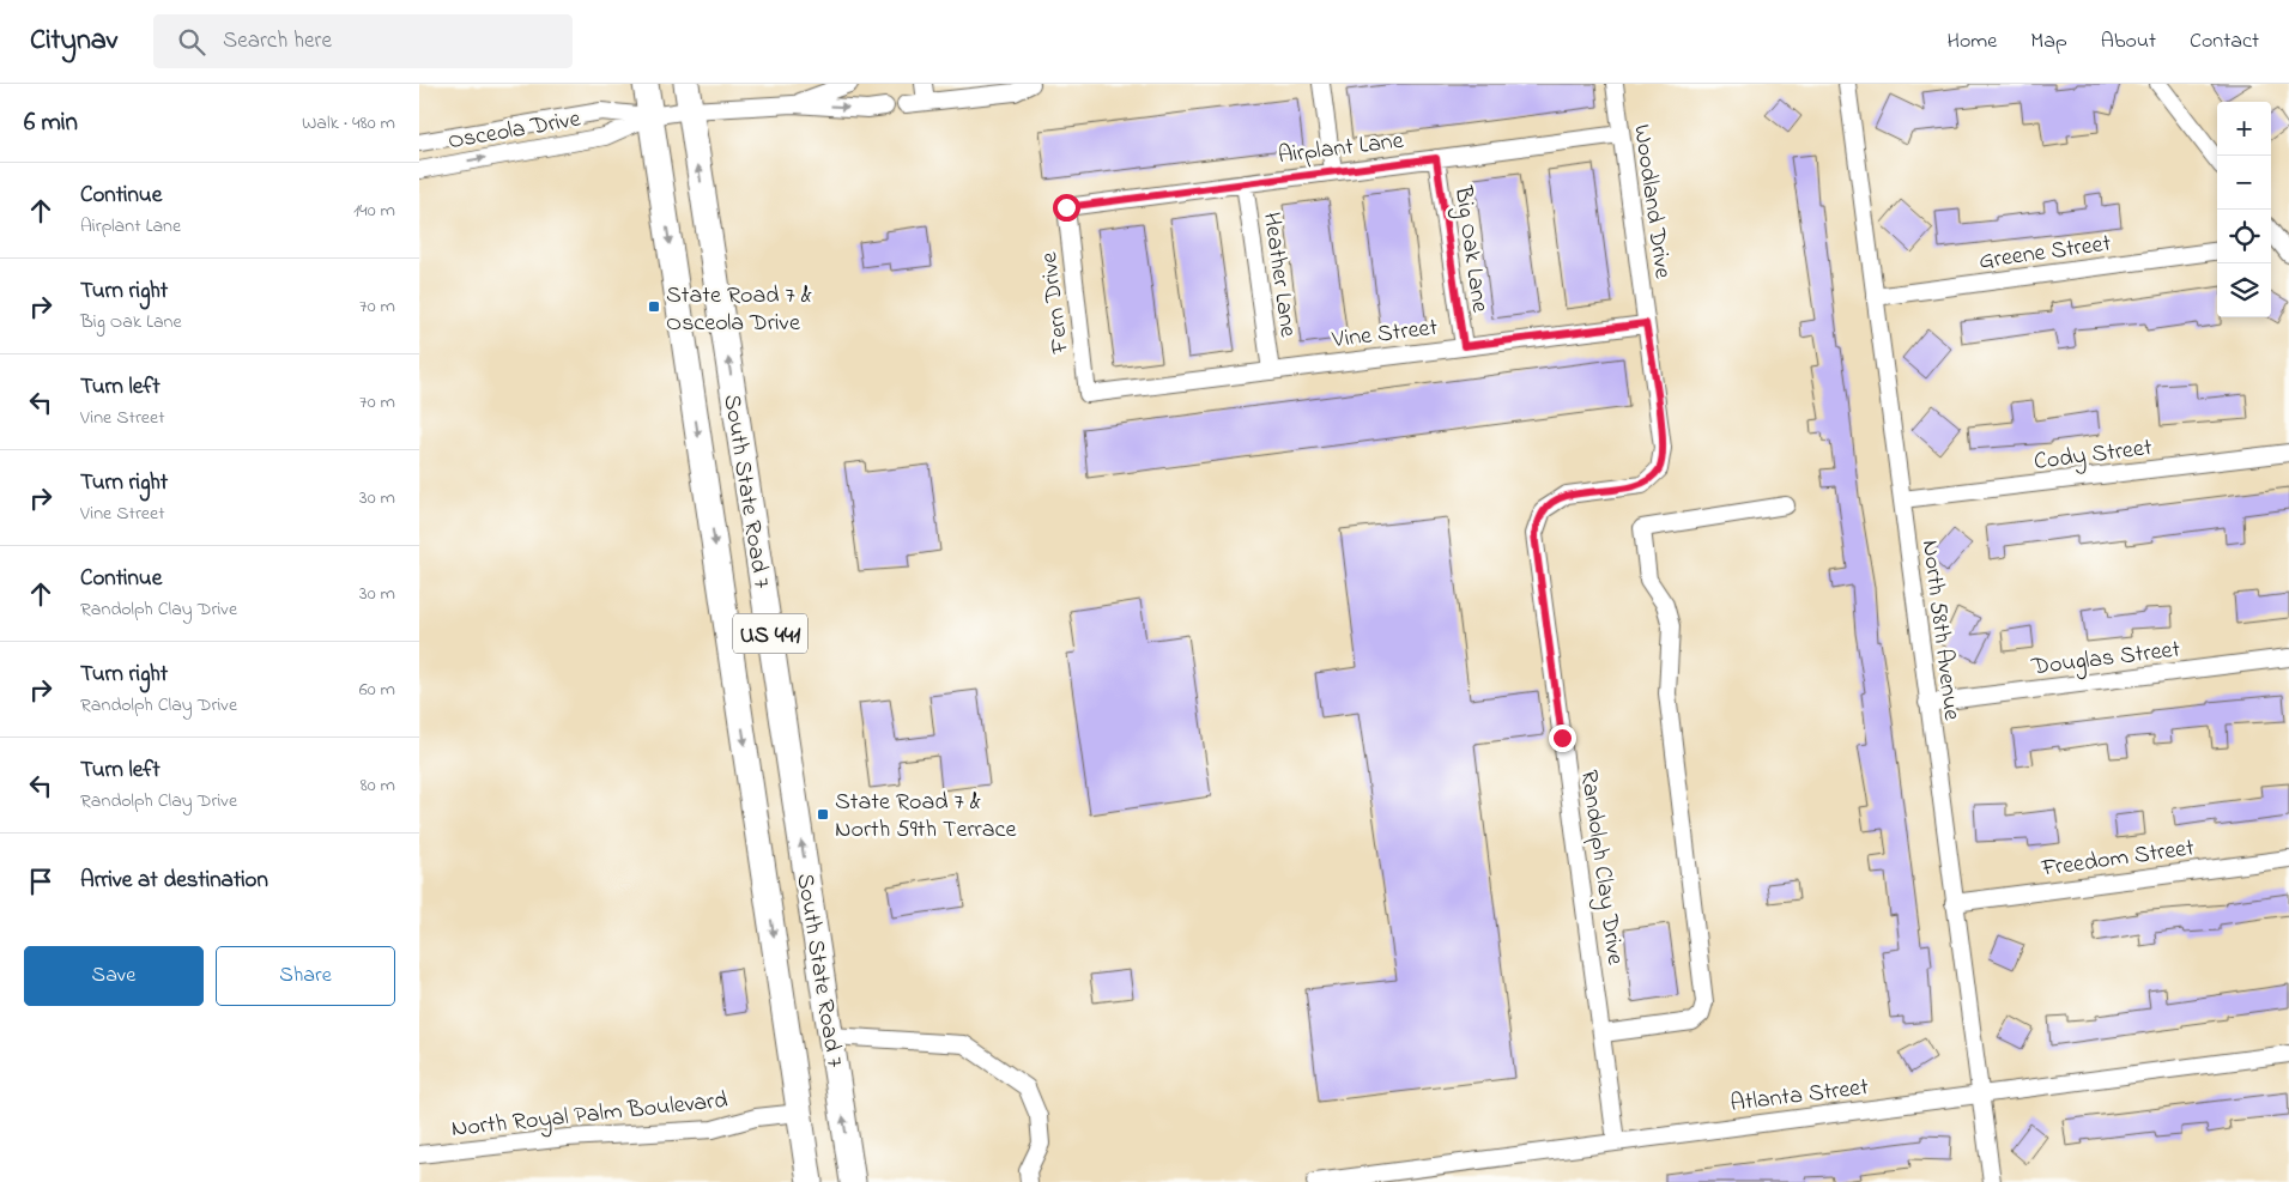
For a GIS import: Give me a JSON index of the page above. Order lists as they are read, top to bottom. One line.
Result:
{"streets":{"main road":["South State Road 7","US 441"],"street":["Osceola Drive","Airplant Lane","Woodland Drive","Big Oak Lane","Greene Street","Heather Lane","Fern Drive","Vine Street","Cody Street","North 58th Avenue","Douglas Street","Freedom Street","Randolph Clay Drive","Atlanta Street","North Royal Palm Boulevard"]},"crossings":[["Osceola Drive","South State Road 7"],["Airplant Lane","Woodland Drive"],["Airplant Lane","Big Oak Lane"],["Airplant Lane","Heather Lane"],["Airplant Lane","Fern Drive"],["Woodland Drive","Vine Street"],["Woodland Drive","Randolph Clay Drive"],["Big Oak Lane","Vine Street"],["Greene Street","North 58th Avenue"],["Heather Lane","Vine Street"],["Fern Drive","Vine Street"],["Vine Street","Randolph Clay Drive"],["Cody Street","North 58th Avenue"],["South State Road 7","North Royal Palm Boulevard"],["North 58th Avenue","Douglas Street"],["North 58th Avenue","Freedom Street"],["North 58th Avenue","Atlanta Street"],["Randolph Clay Drive","Atlanta Street"]],"places":{"transit":["State Road 7 & Osceola Drive","State Road 7 & North 59th Terrace"]},"page":{"header":"Citynav","search":"Search here","nav":["Home","Map","About","Contact"],"heading":["6 min","Walk · 480 m"],"map_buttons":["+","−"],"list":[["Continue","Airplant Lane","140 m"],["Turn right","Big Oak Lane","70 m"],["Turn left","Vine Street","70 m"],["Turn right","Vine Street","30 m"],["Continue","Randolph Clay Drive","30 m"],["Turn right","Randolph Clay Drive","60 m"],["Turn left","Randolph Clay Drive","80 m"],"Arrive at destination"],"buttons":["Save","Share"]}}
